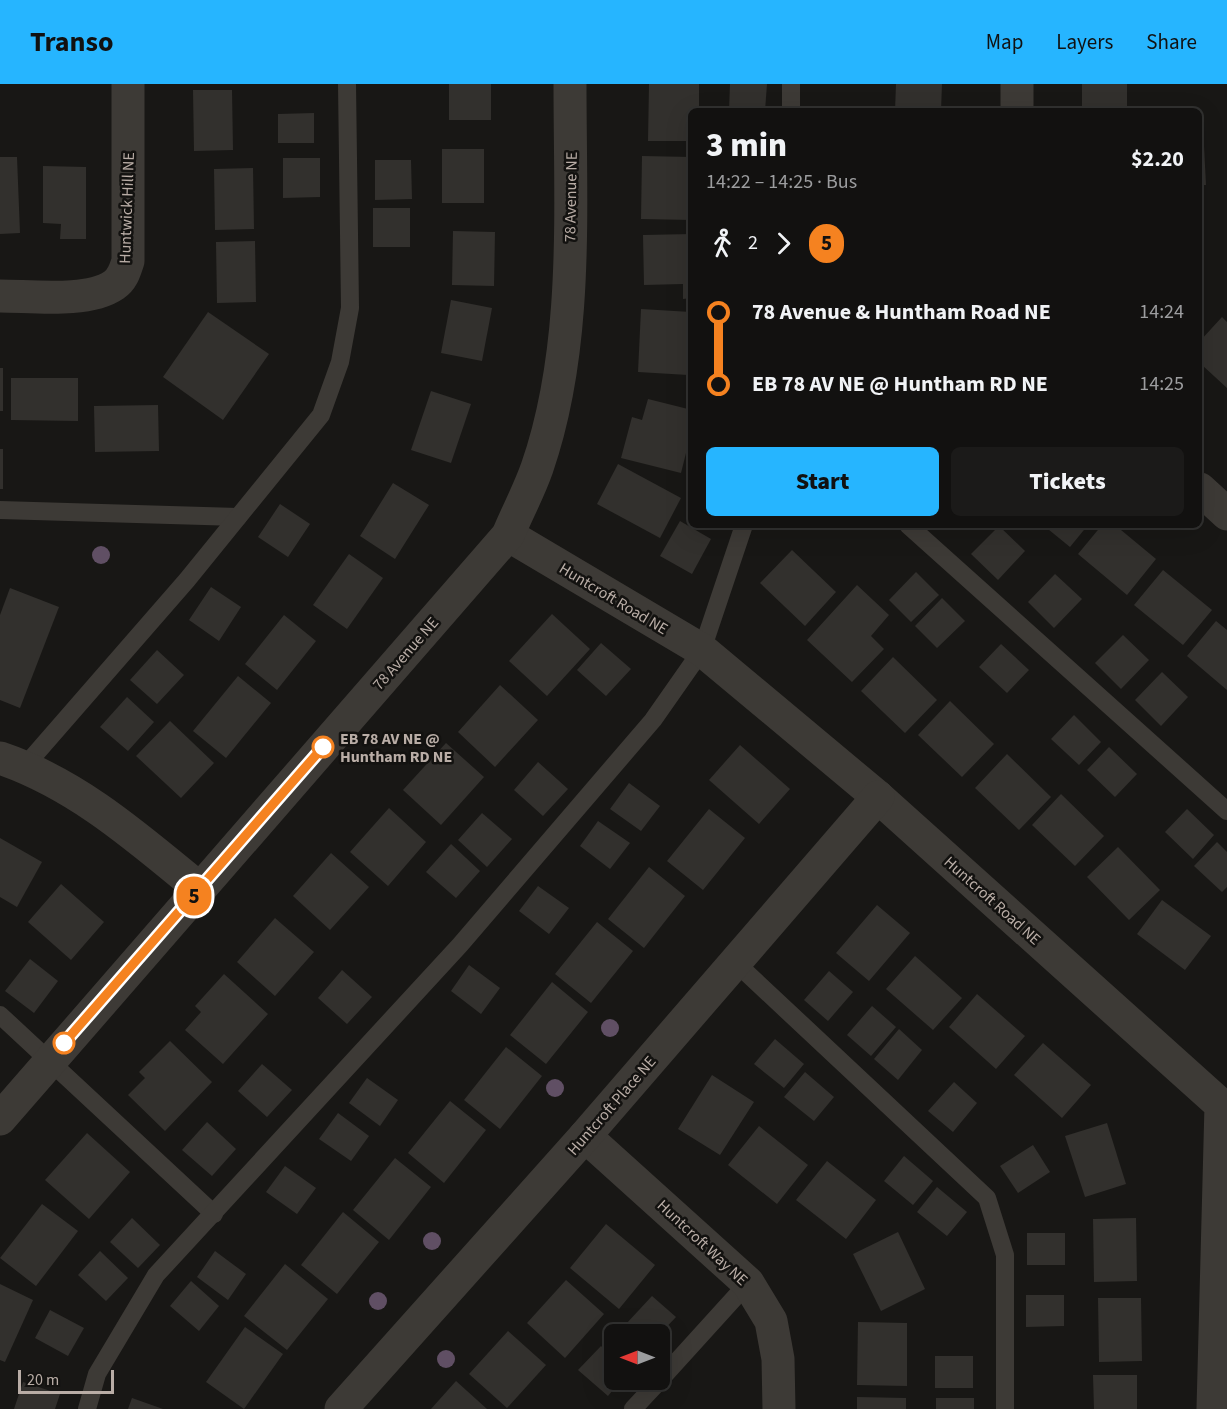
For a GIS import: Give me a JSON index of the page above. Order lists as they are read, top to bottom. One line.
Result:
{"streets":{"street":["78 Avenue NE","Huntwick Hill NE","Huntcroft Road NE","Huntcroft Place NE","Huntcroft Way NE"]},"crossings":[["78 Avenue NE","Huntcroft Road NE"],["Huntcroft Road NE","Huntcroft Place NE"],["Huntcroft Place NE","Huntcroft Way NE"]],"places":["EB 78 AV NE @ Huntham RD NE"],"lines":["bus line 5"],"scale_bar":"20 m","north":"left","page":{"header":"Transo","nav":["Map","Layers","Share"],"on_map":"5","heading":["3 min","14:22 – 14:25 · Bus","$2.20"],"legs":["2","5"],"list":[{"name":"78 Avenue & Huntham Road NE","value":"14:24"},{"name":"EB 78 AV NE @ Huntham RD NE","value":"14:25"}],"buttons":["Start","Tickets"],"scale":"20 m"}}
